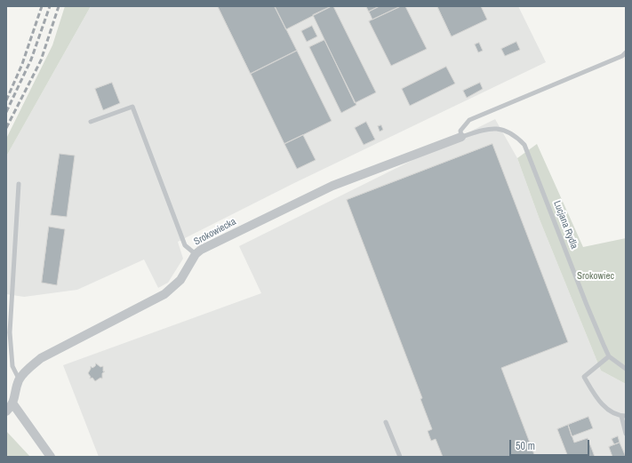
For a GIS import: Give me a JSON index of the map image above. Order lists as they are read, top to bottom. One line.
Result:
{"streets":{"street":["Srokowiecka"],"lane":["Lucjana Rydla"]},"crossings":[["Lucjana Rydla","Srokowiecka"]],"parks":["Srokowiec"],"scale_bar":"50 m"}
